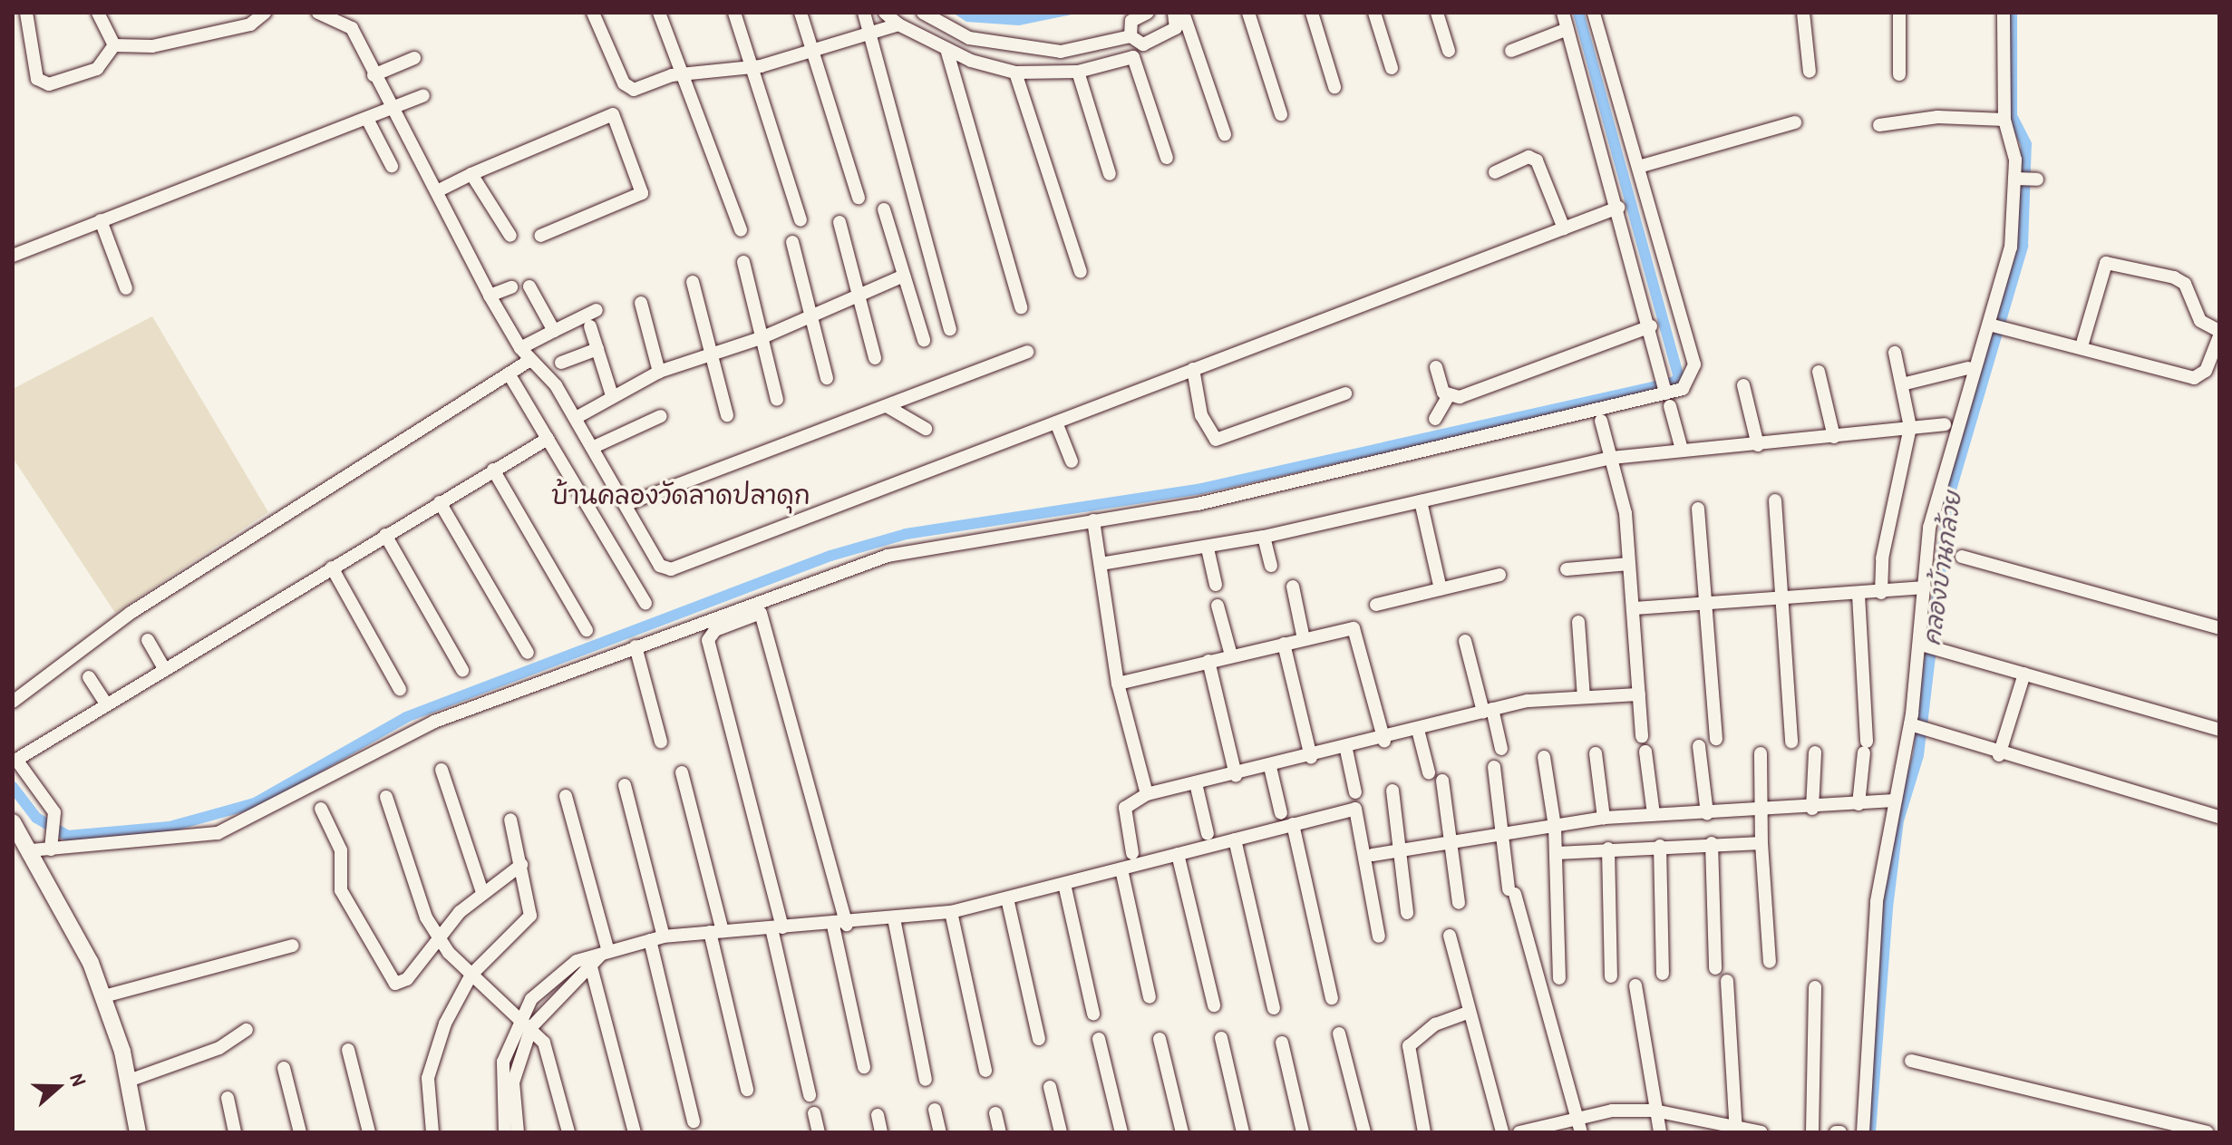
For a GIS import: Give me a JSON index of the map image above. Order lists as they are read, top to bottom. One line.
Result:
{"districts":["บ้านคลองวัดลาดปลาดุก"],"water":["คลองบ้านกล้วย"],"north":"right"}
